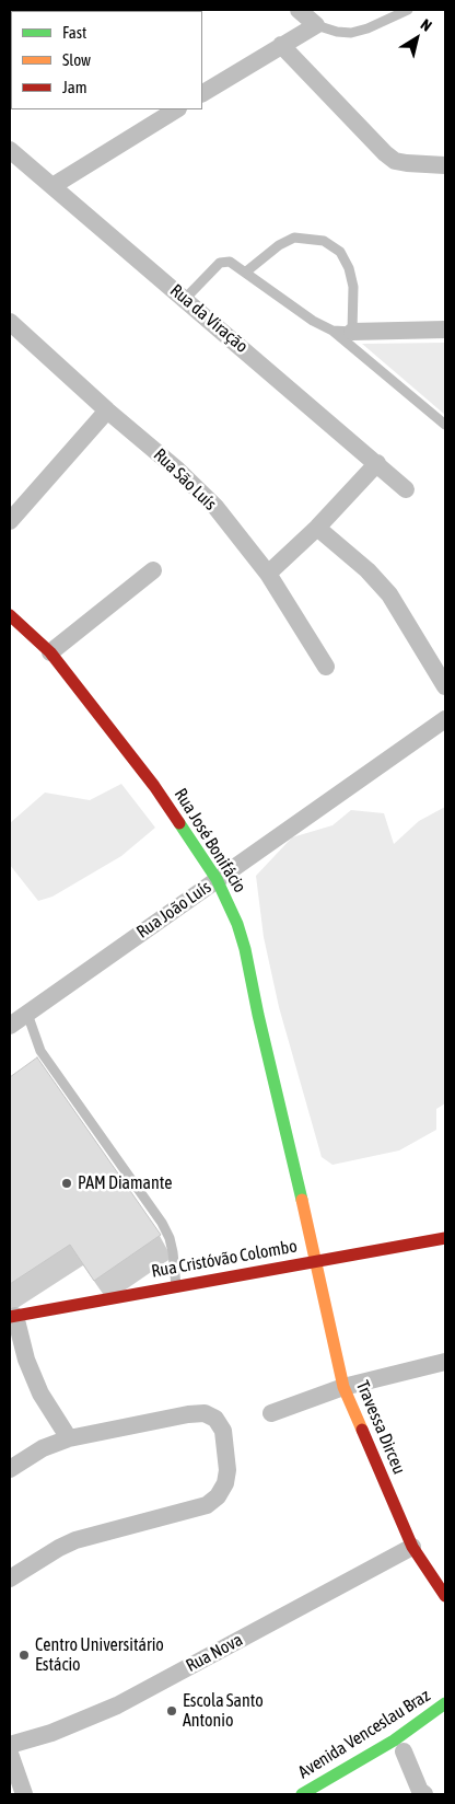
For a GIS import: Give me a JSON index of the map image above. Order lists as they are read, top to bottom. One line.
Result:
{"streets":{"street":["Rua da Viração","Rua São Luís","Rua José Bonifácio","Rua João Luís","Rua Cristóvão Colombo","Travessa Dirceu","Rua Nova","Avenida Venceslau Braz"]},"crossings":[["Rua José Bonifácio","Rua João Luís"],["Rua José Bonifácio","Rua Cristóvão Colombo"],["Rua José Bonifácio","Travessa Dirceu"],["Rua Cristóvão Colombo","Travessa Dirceu"],["Travessa Dirceu","Rua Nova"]],"places":["PAM Diamante","Centro Universitário Estácio","Escola Santo Antonio"],"legend":["Fast","Slow","Jam"],"north":"top right"}
